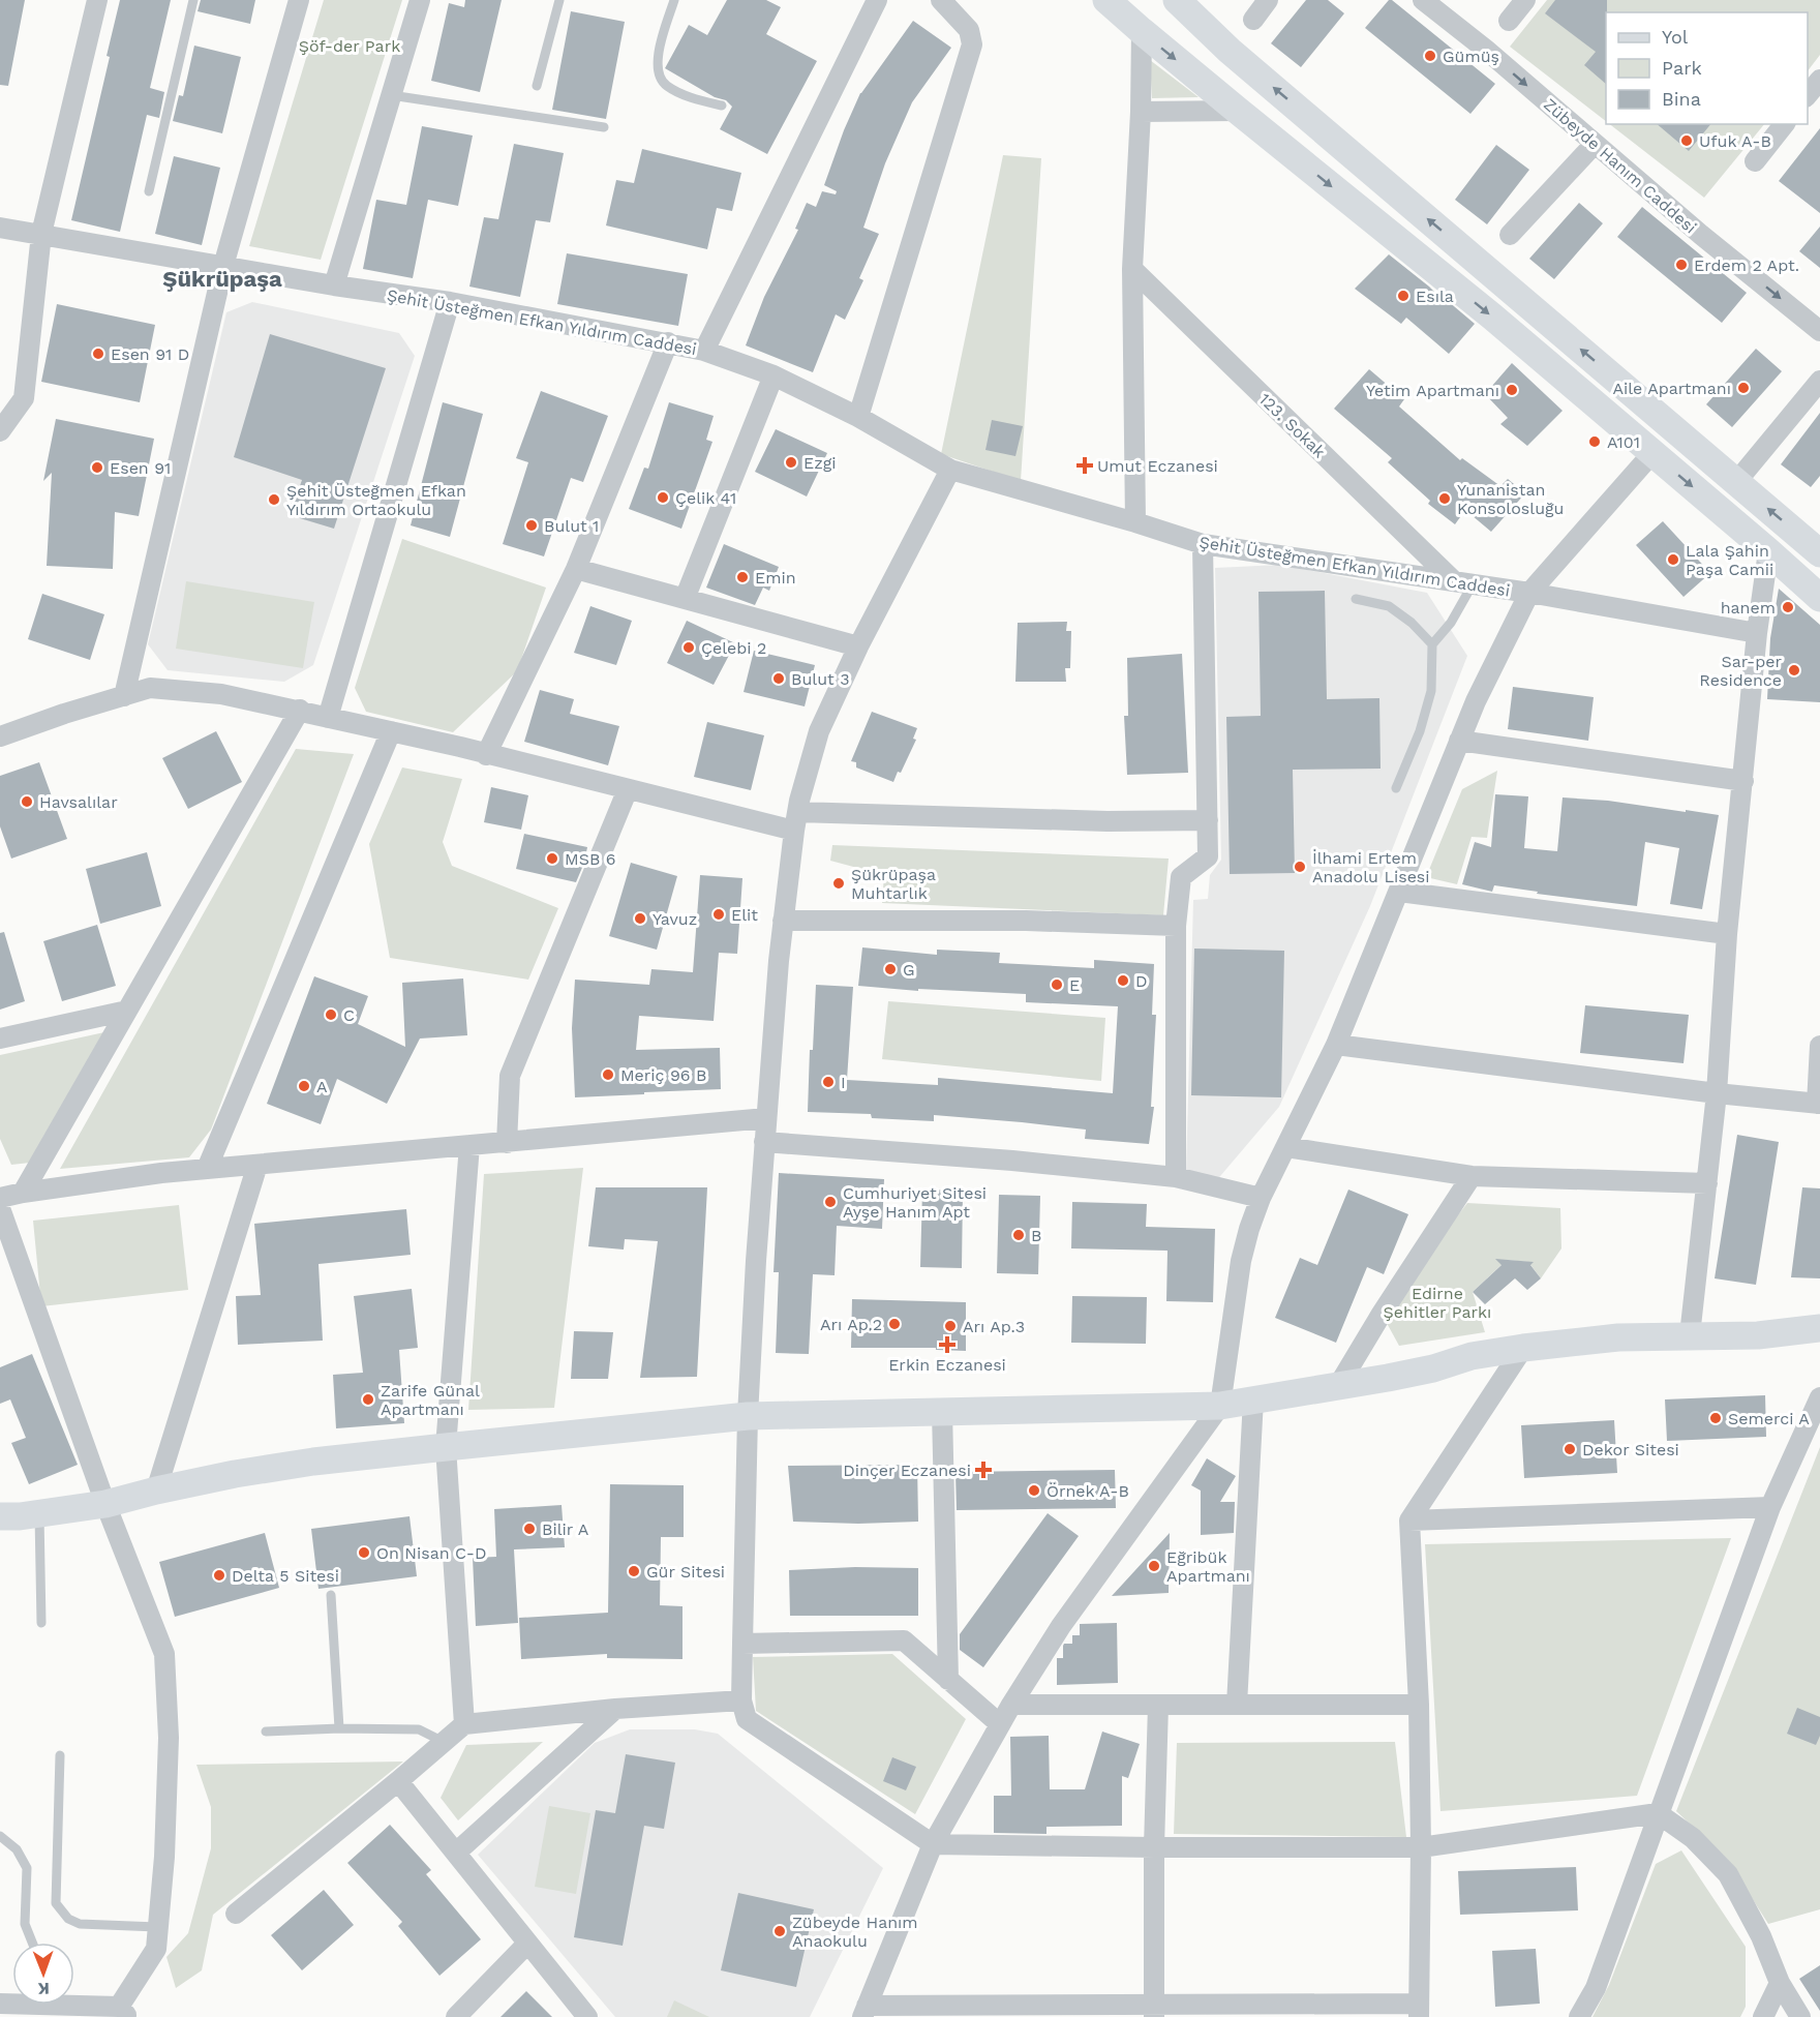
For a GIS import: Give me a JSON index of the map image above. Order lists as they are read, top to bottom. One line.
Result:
{"streets":{"street":["Zübeyde Hanım Caddesi","Şehit Üsteğmen Efkan Yıldırım Caddesi","123. Sokak"]},"crossings":[["Şehit Üsteğmen Efkan Yıldırım Caddesi","123. Sokak"]],"one_way":["Zübeyde Hanım Caddesi"],"districts":["Şükrüpaşa"],"parks":["Şöf-der Park","Edirne Şehitler Parkı"],"places":{"other":["Gümüş","Ufuk A-B","Erdem 2 Apt.","Esıla","Esen 91 D","Aile Apartmanı","Yetim Apartmanı","A101","Ezgi","Esen 91","Çelik 41","Yunanistan Konsolosluğu","Şehit Üsteğmen Efkan Yıldırım Ortaokulu","Bulut 1","Lala Şahin Paşa Camii","Emin","hanem","Çelebi 2","Sar-per Residence","Bulut 3","Havsalılar","MSB 6","İlhami Ertem Anadolu Lisesi","Şükrüpaşa Muhtarlık","Elit","Yavuz","G","D","E","C","Meriç 96 B","I","A","Cumhuriyet Sitesi Ayşe Hanım Apt","B","Arı Ap.2","Arı Ap.3","Zarife Günal Apartmanı","Semerci A","Dekor Sitesi","Örnek A-B","Bilir A","On Nisan C-D","Eğribük Apartmanı","Gür Sitesi","Delta 5 Sitesi","Zübeyde Hanım Anaokulu"],"health":["Umut Eczanesi","Erkin Eczanesi","Dinçer Eczanesi"]},"legend":["Yol","Park","Bina"],"north":"bottom"}
